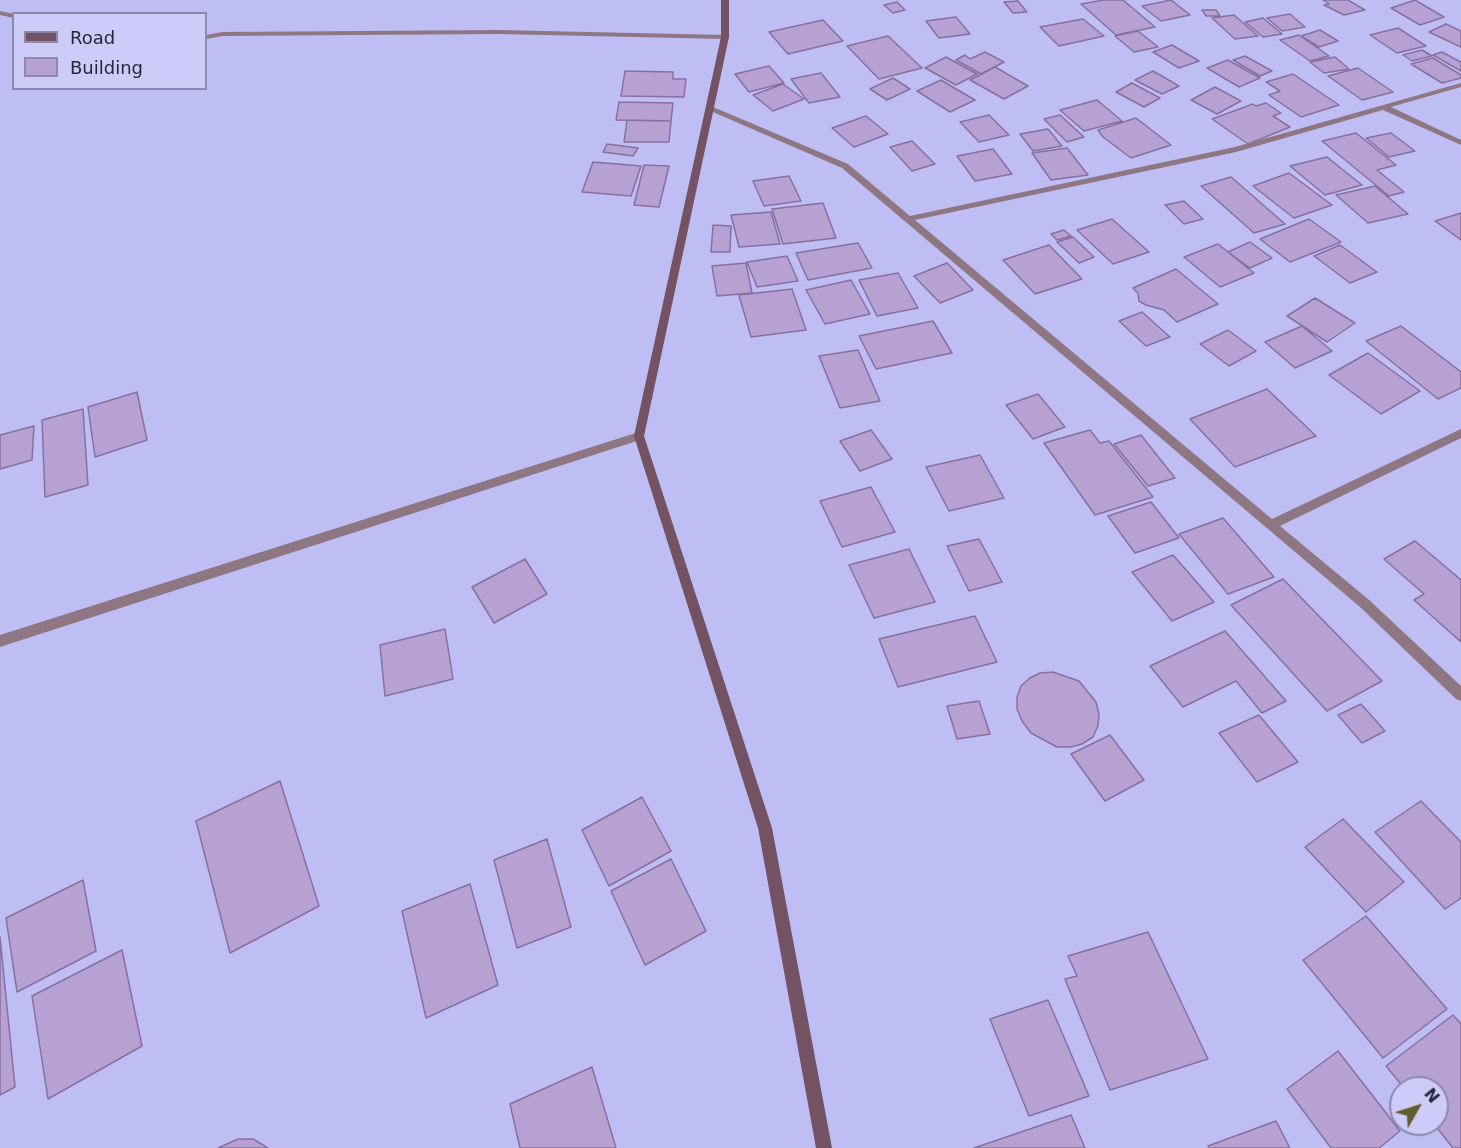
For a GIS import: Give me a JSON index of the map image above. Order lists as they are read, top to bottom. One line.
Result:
{"legend":["Road","Building"],"north":"top right"}
